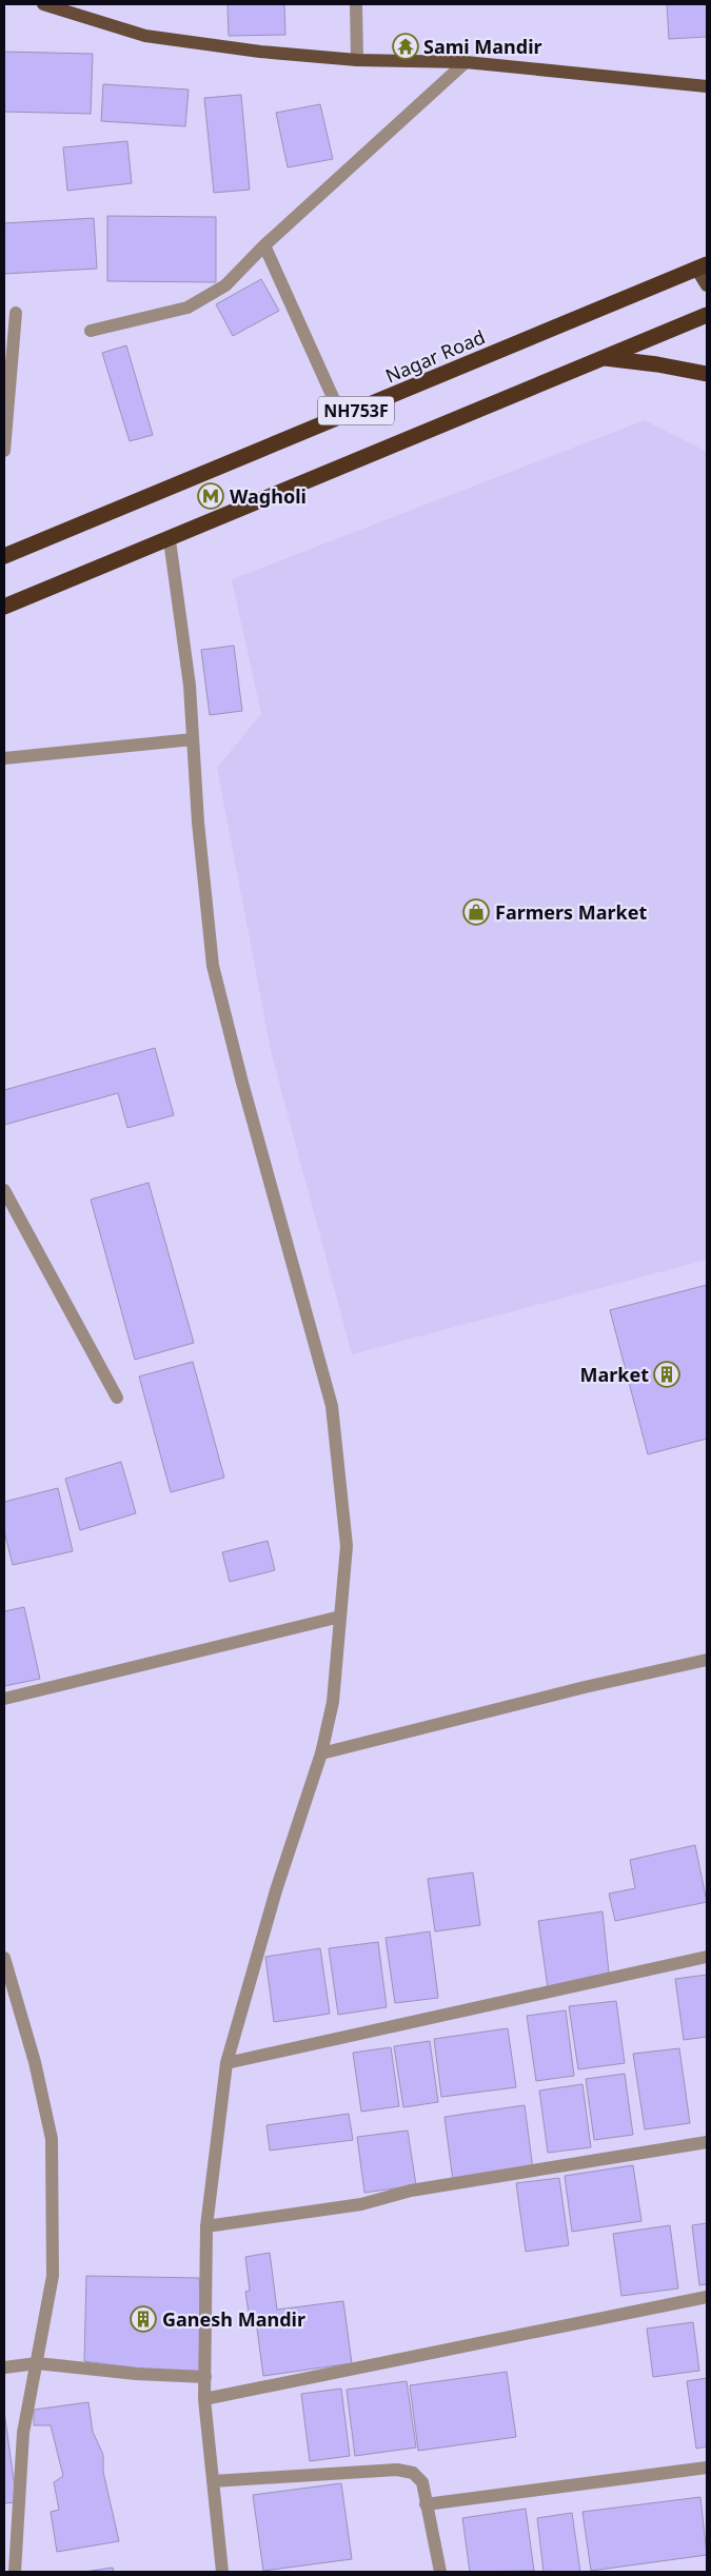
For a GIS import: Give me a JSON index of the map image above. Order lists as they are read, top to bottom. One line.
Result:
{"streets":{"highway":["Nagar Road","NH753F"]},"places":{"temple":["Sami Mandir"],"metro station":["Wagholi"],"shop":["Farmers Market"],"building":["Market","Ganesh Mandir"]}}
